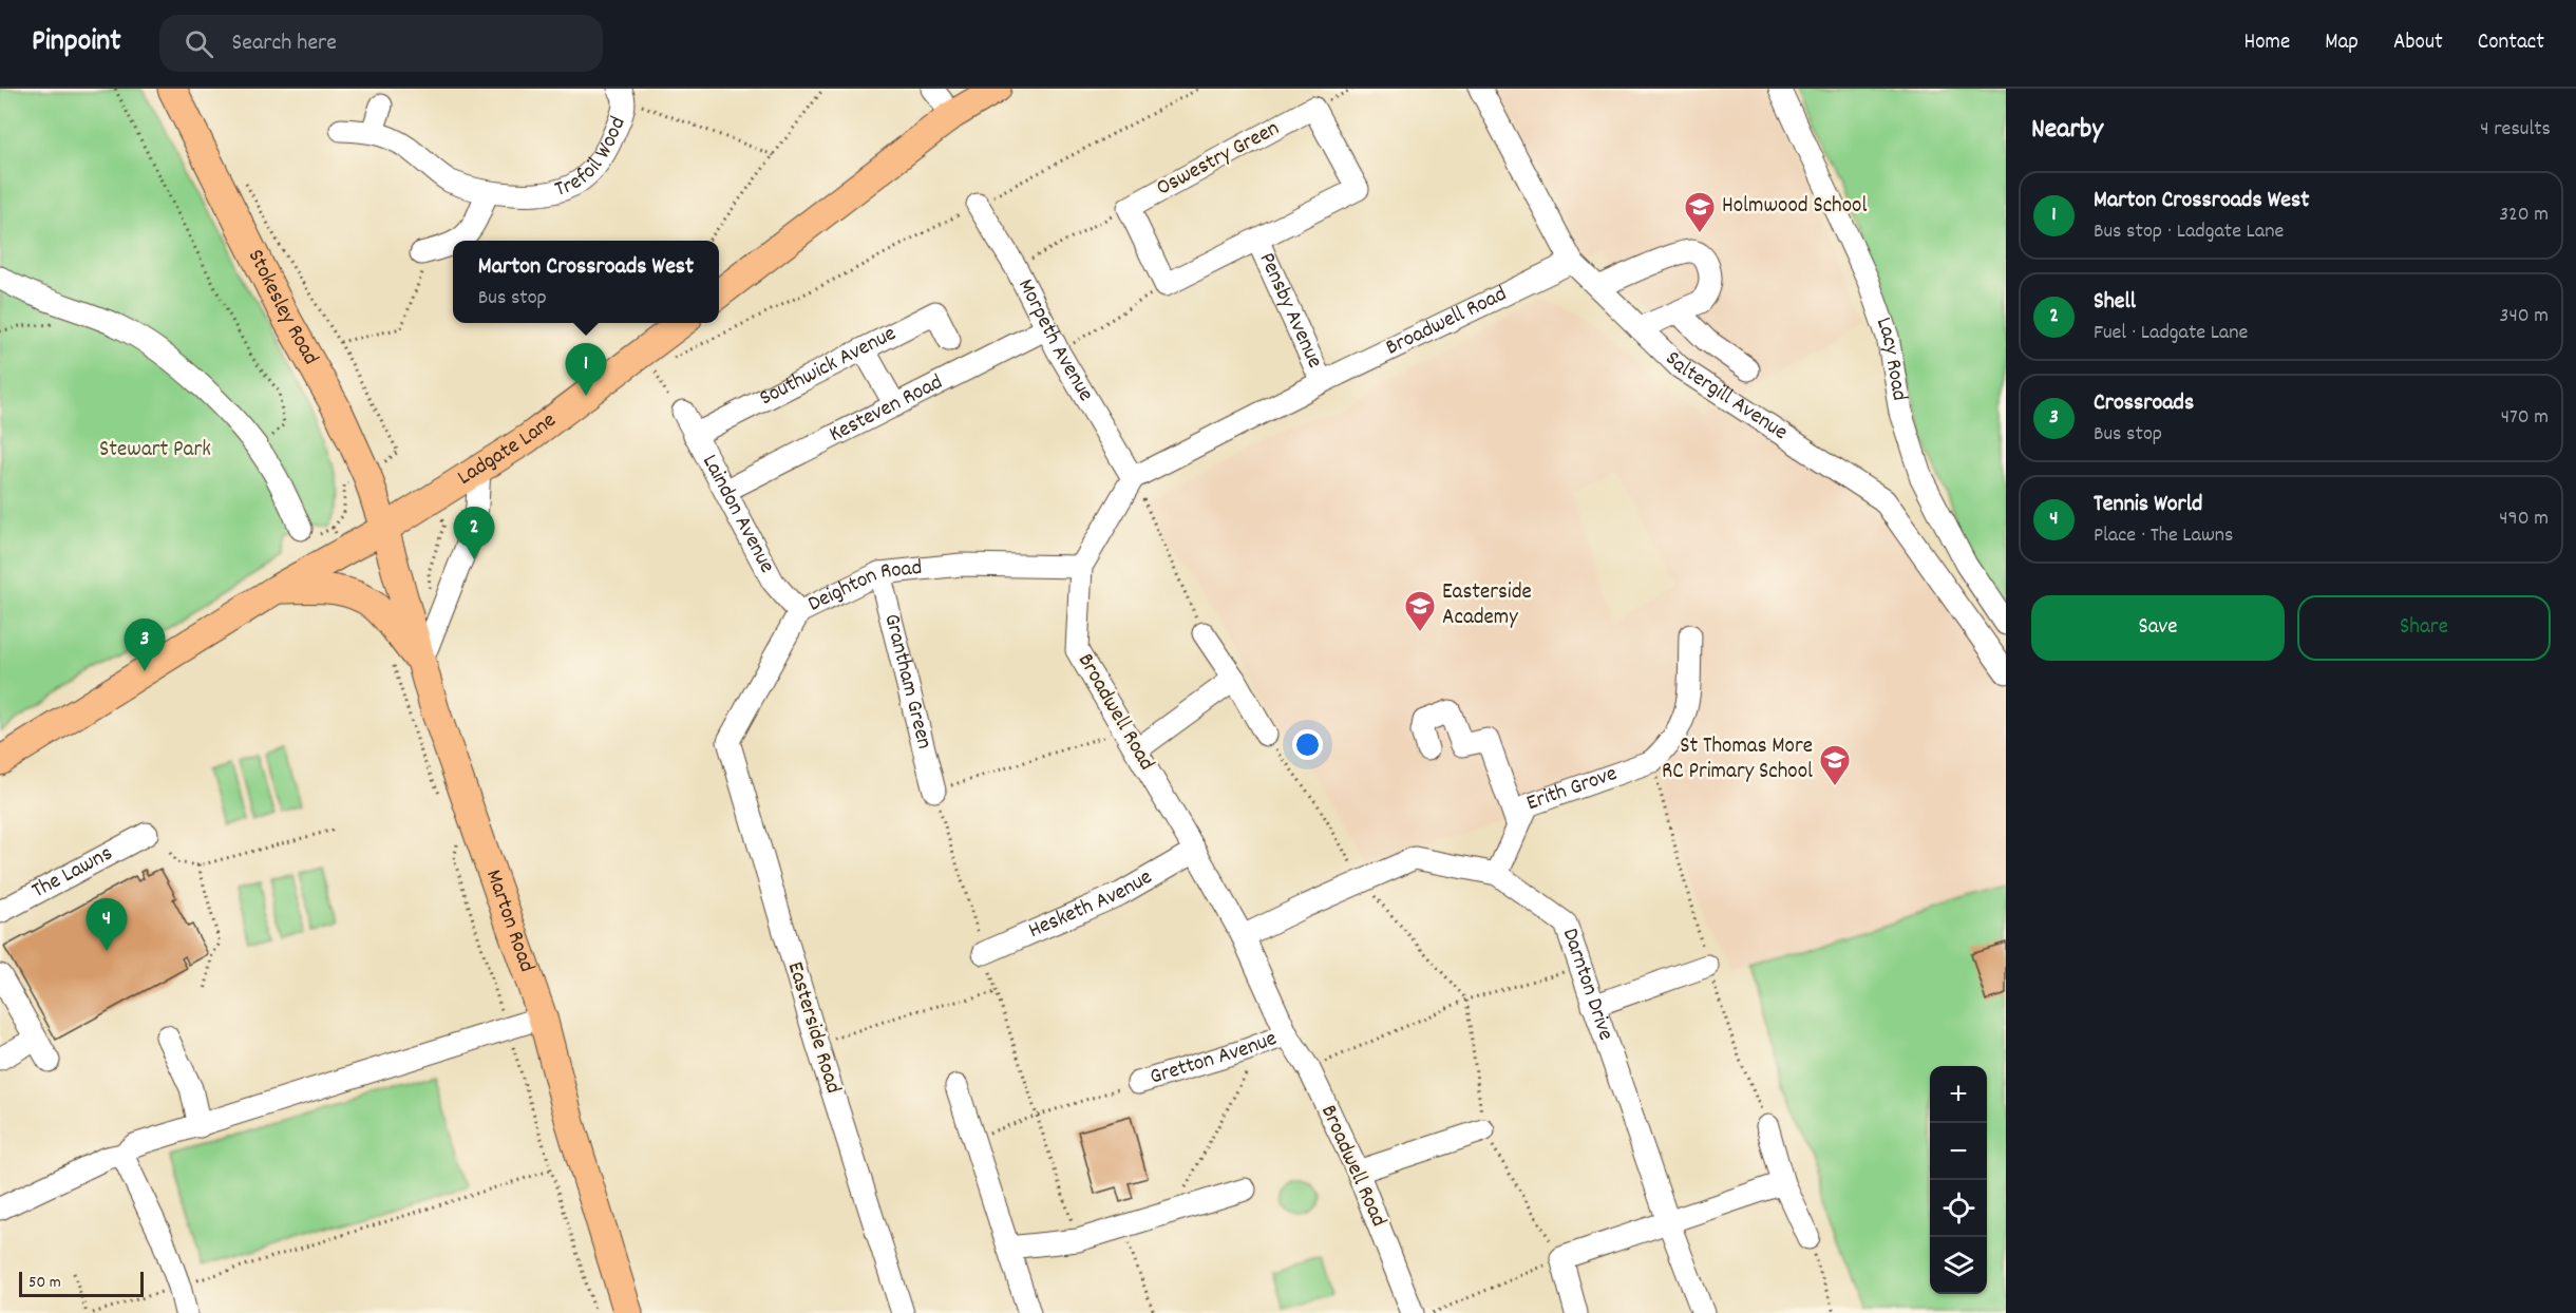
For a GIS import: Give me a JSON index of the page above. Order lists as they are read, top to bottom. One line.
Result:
{"streets":{"main road":["Stokesley Road","Ladgate Lane","Marton Road"],"street":["Trefoil Wood","Oswestry Green","Pensby Avenue","Broadwell Road","Morpeth Avenue","Lacy Road","Southwick Avenue","Saltergill Avenue","Kesteven Road","Laindon Avenue","Deighton Road","Grantham Green","Erith Grove","The Lawns","Hesketh Avenue","Darnton Drive","Easterside Road","Gretton Avenue"]},"crossings":[["Stokesley Road","Ladgate Lane"],["Stokesley Road","Marton Road"],["Pensby Avenue","Broadwell Road"],["Broadwell Road","Morpeth Avenue"],["Broadwell Road","Saltergill Avenue"],["Broadwell Road","Deighton Road"],["Broadwell Road","Hesketh Avenue"],["Broadwell Road","Darnton Drive"],["Broadwell Road","Gretton Avenue"],["Morpeth Avenue","Kesteven Road"],["Southwick Avenue","Laindon Avenue"],["Kesteven Road","Laindon Avenue"],["Ladgate Lane","Marton Road"],["Laindon Avenue","Deighton Road"],["Deighton Road","Grantham Green"],["Deighton Road","Easterside Road"],["Erith Grove","Darnton Drive"]],"parks":["Stewart Park"],"places":{"school or university":["Holmwood School","Easterside Academy","St Thomas More RC Primary School"]},"scale_bar":"50 m","page":{"header":"Pinpoint","search":"Search here","nav":["Home","Map","About","Contact"],"heading":["Nearby","4 results"],"list":[{"mark":"1","name":"Marton Crossroads West","note":"Bus stop · Ladgate Lane","value":"320 m"},{"mark":"2","name":"Shell","note":"Fuel · Ladgate Lane","value":"340 m"},{"mark":"3","name":"Crossroads","note":"Bus stop","value":"470 m"},{"mark":"4","name":"Tennis World","note":"Place · The Lawns","value":"490 m"}],"popup":["Marton Crossroads West","Bus stop"],"pins":["1","2","3","4"],"buttons":["Save","Share"],"map_buttons":["+","−"],"scale":"50 m"}}
